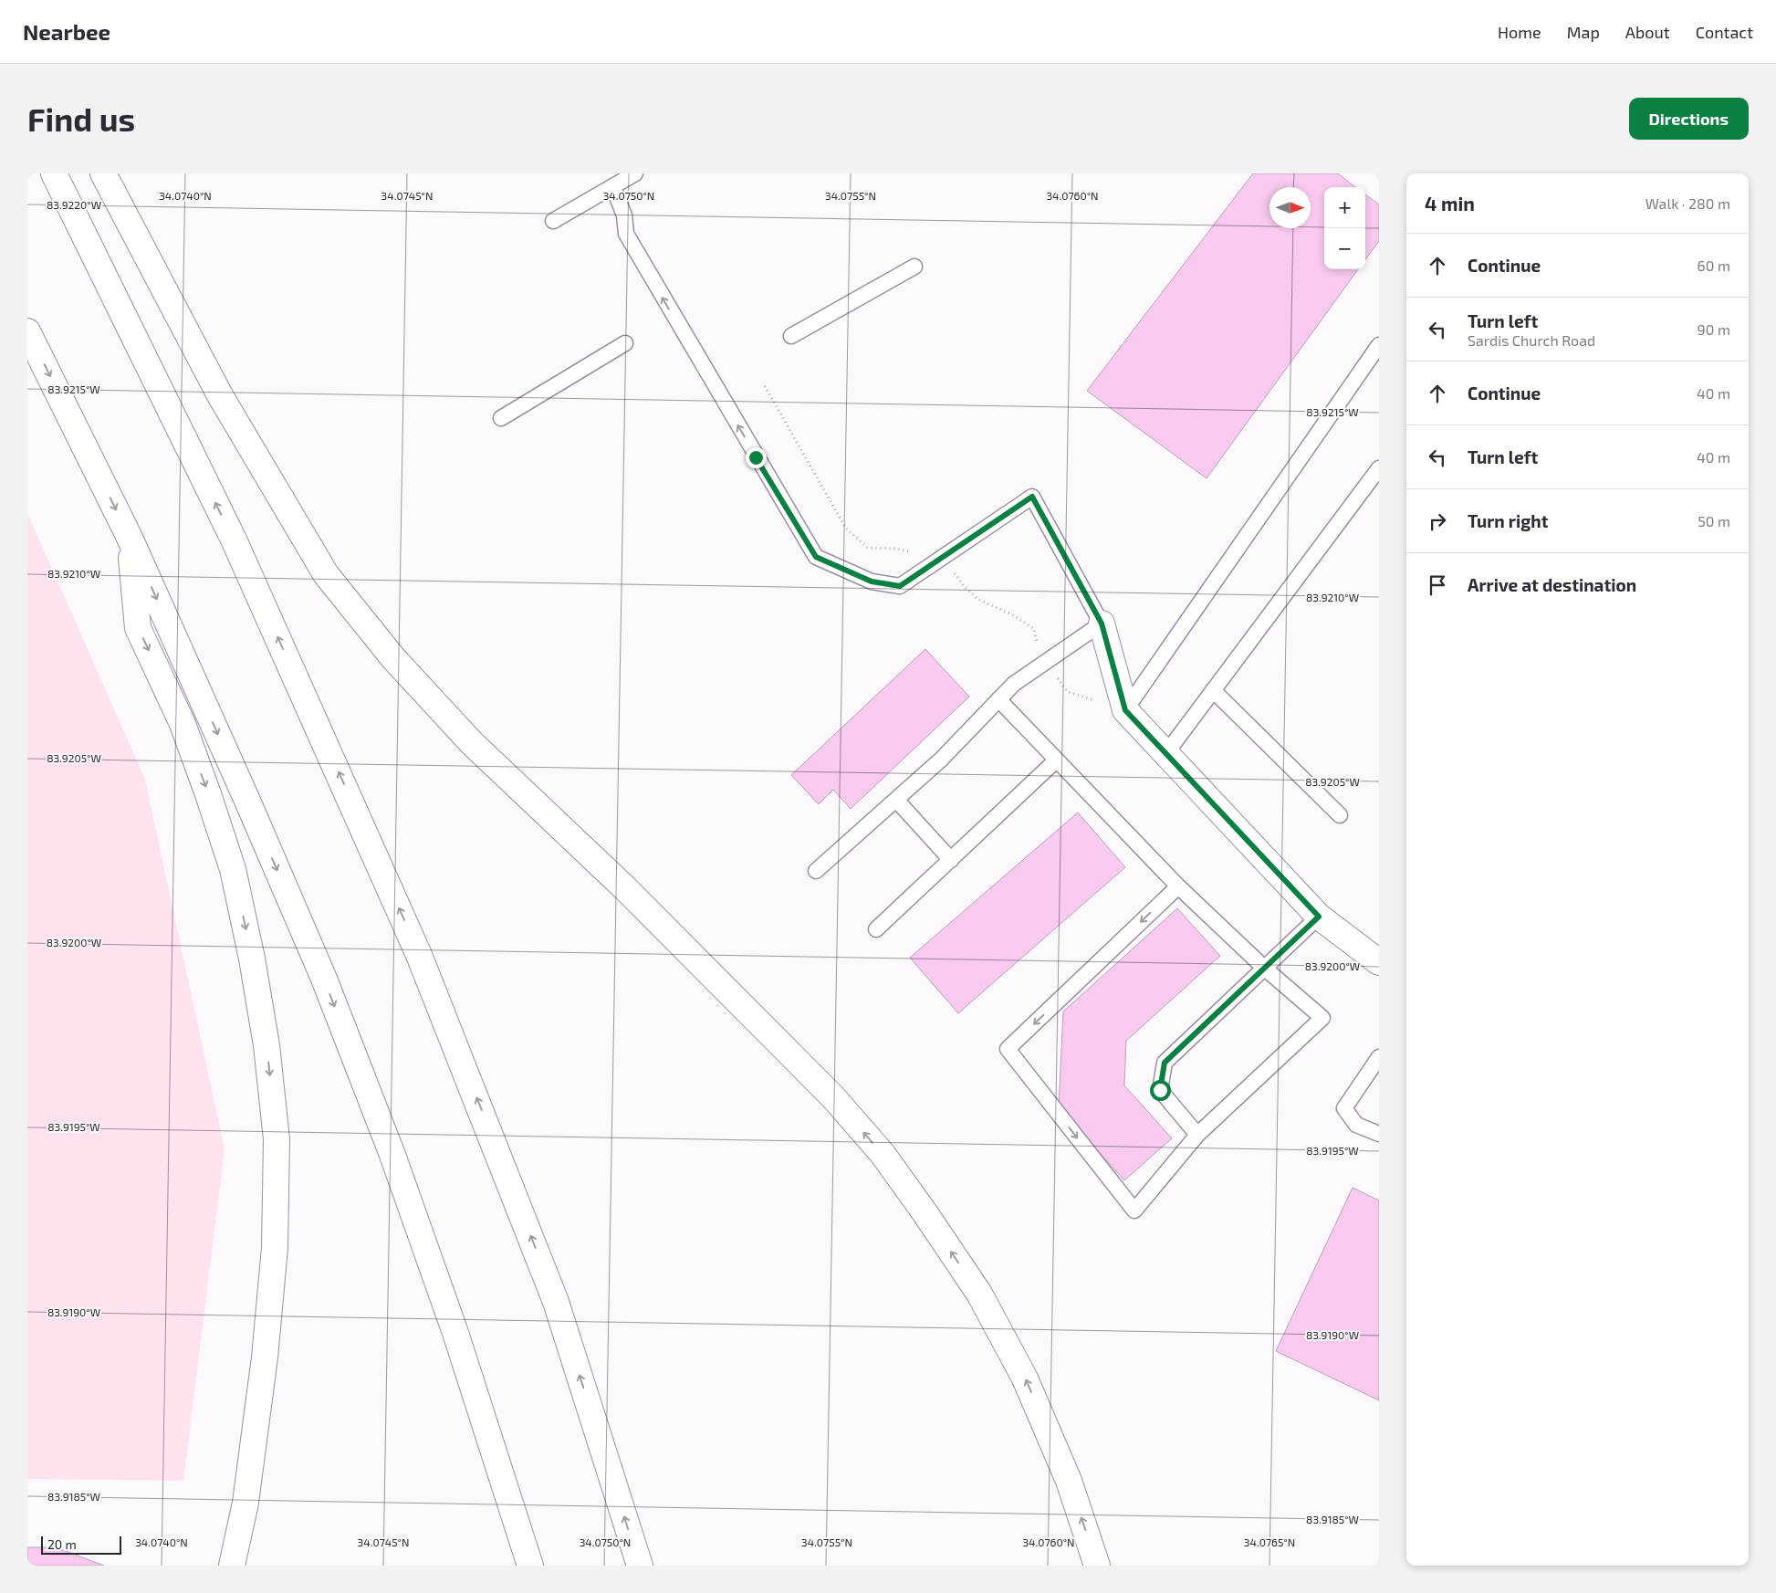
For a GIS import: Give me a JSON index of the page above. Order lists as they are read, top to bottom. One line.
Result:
{"scale_bar":"20 m","north":"right","page":{"header":"Nearbee","nav":["Home","Map","About","Contact"],"buttons":"Directions","title":"Find us","heading":["4 min","Walk · 280 m"],"map_buttons":["+","−"],"list":[["Continue","60 m"],["Turn left","Sardis Church Road","90 m"],["Continue","40 m"],["Turn left","40 m"],["Turn right","50 m"],"Arrive at destination"],"scale":"20 m"},"coordinates":["34.0740°N","34.0745°N","34.0750°N","34.0755°N","34.0760°N","83.9220°W","83.9215°W","83.9210°W","83.9205°W","83.9200°W","83.9195°W","83.9190°W","83.9185°W","34.0765°N"]}
